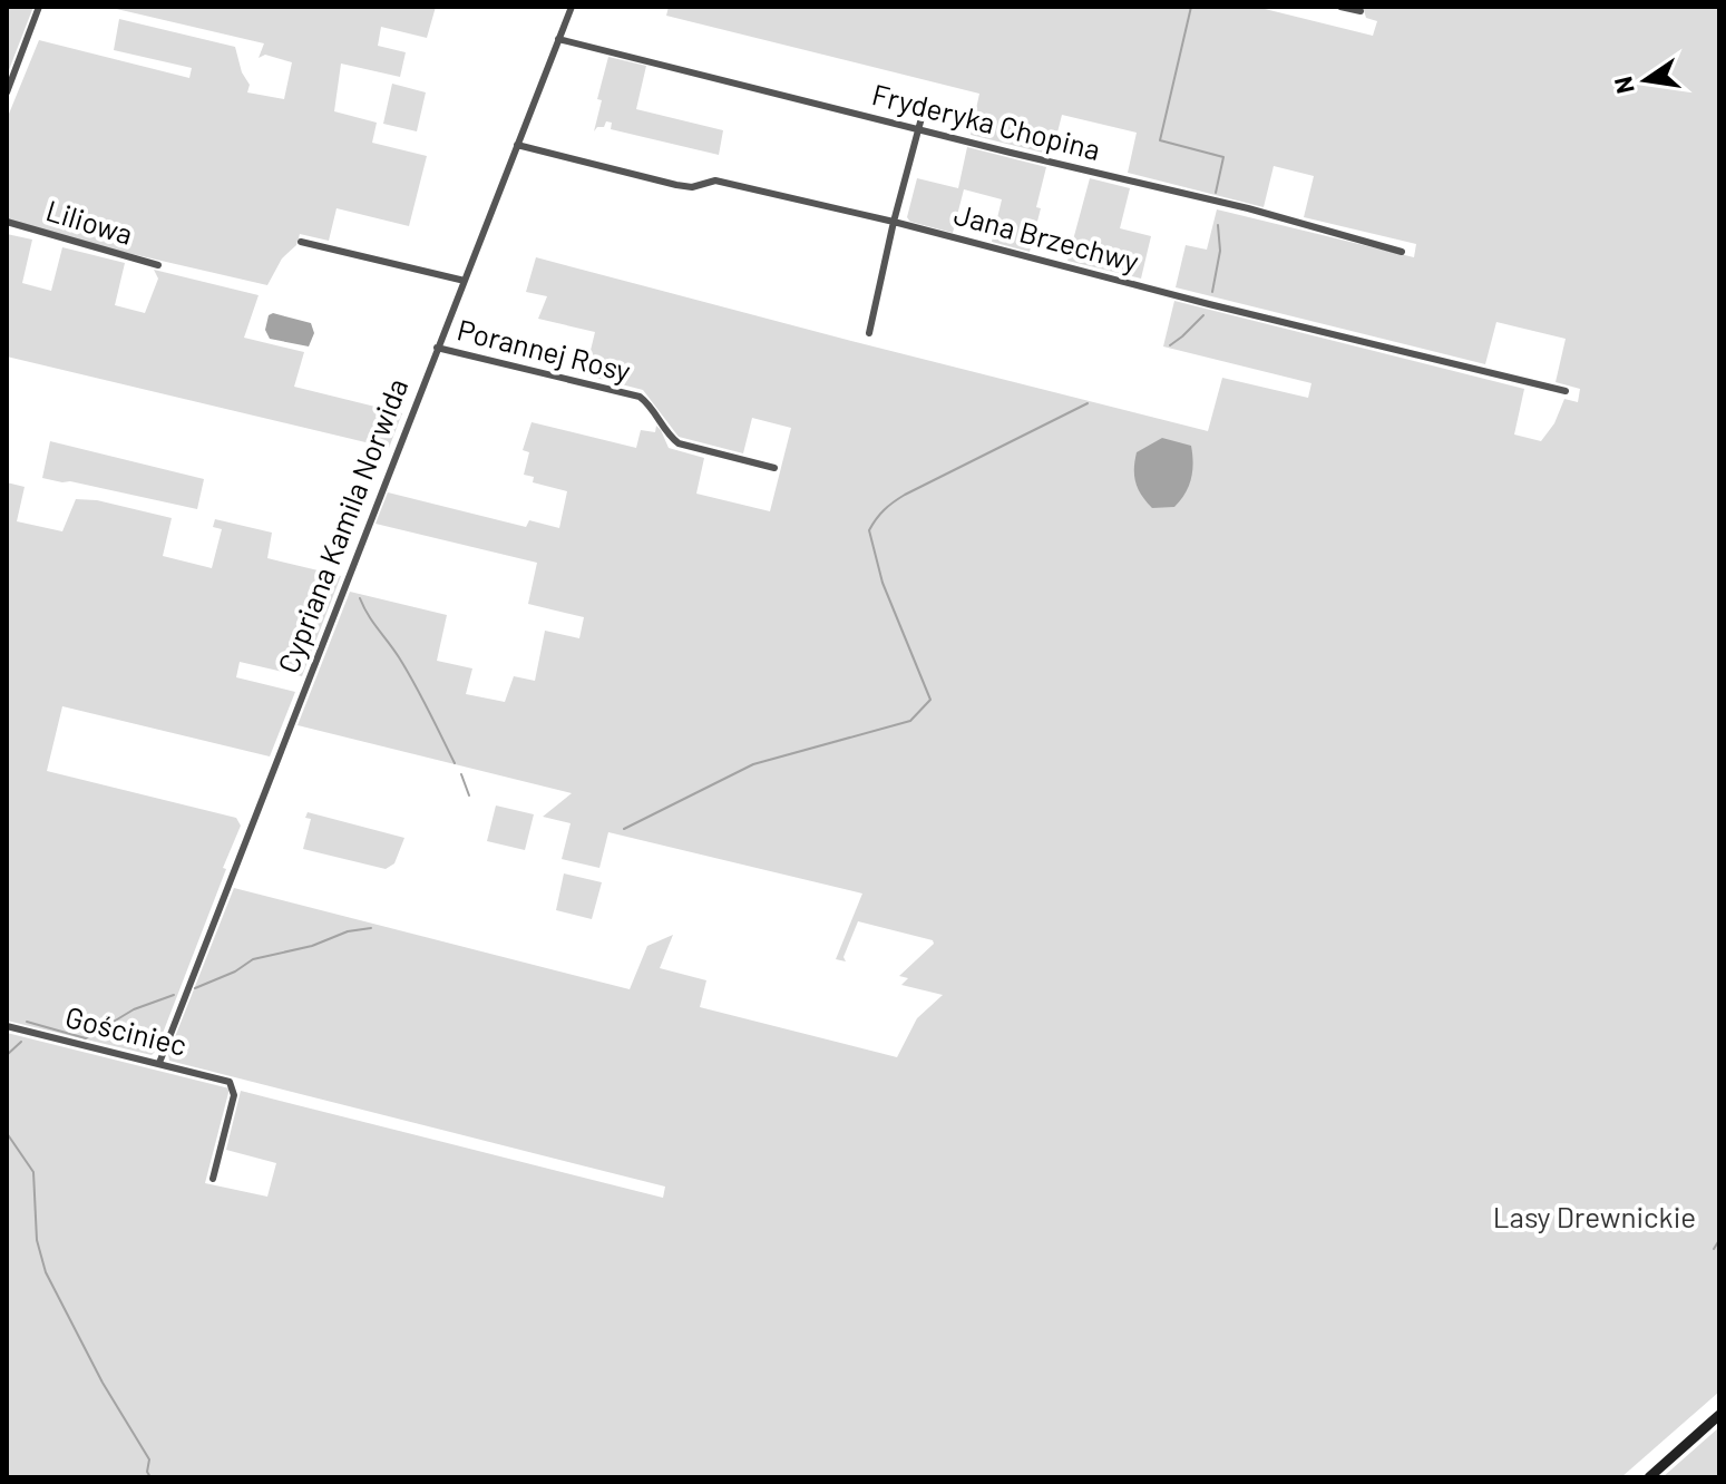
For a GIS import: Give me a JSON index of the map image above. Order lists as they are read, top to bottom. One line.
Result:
{"streets":{"street":["Fryderyka Chopina","Liliowa","Jana Brzechwy","Porannej Rosy","Cypriana Kamila Norwida","Gościniec"]},"crossings":[["Fryderyka Chopina","Cypriana Kamila Norwida"],["Jana Brzechwy","Cypriana Kamila Norwida"],["Porannej Rosy","Cypriana Kamila Norwida"],["Cypriana Kamila Norwida","Gościniec"]],"parks":["Lasy Drewnickie"],"north":"left"}
